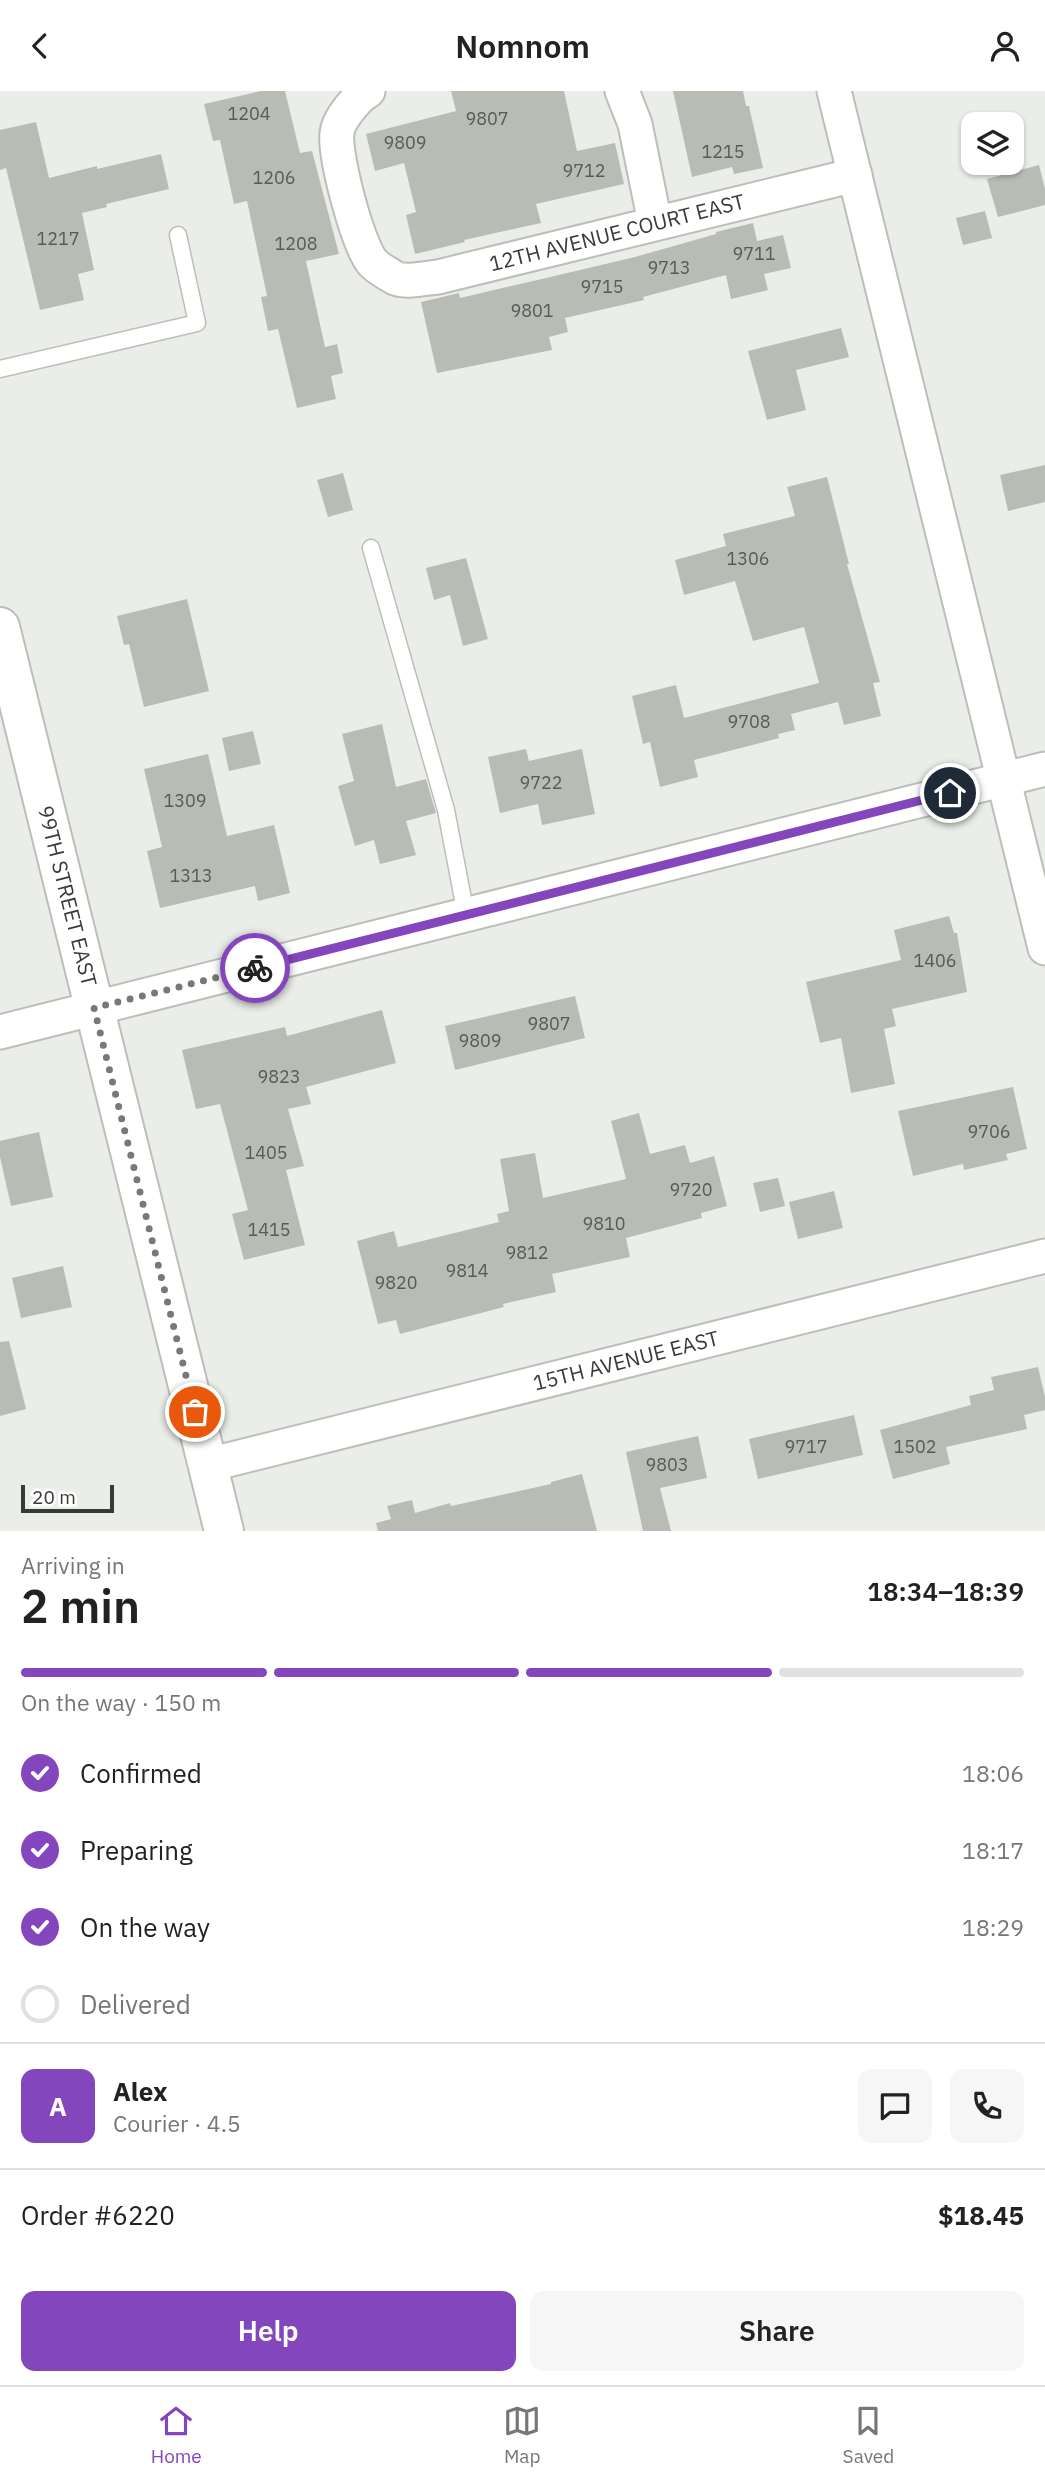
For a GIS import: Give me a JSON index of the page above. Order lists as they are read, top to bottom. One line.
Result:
{"streets":{"street":["12TH AVENUE COURT EAST","99TH STREET EAST","15TH AVENUE EAST"]},"crossings":[["99TH STREET EAST","15TH AVENUE EAST"]],"house_numbers":["1204","9807","9809","1215","9712","1206","1217","1208","9711","9713","9715","9801","1306","9708","9722","1309","1313","1406","9807","9809","9823","9706","1405","9720","9810","1415","9812","9814","9820","9717","1502","9803"],"scale_bar":"20 m","page":{"header":"Nomnom","scale":"20 m","heading":["2 min","Arriving in","18:34–18:39"],"panel":["Alex","Courier · 4.5","Order #6220","$18.45"],"bar":"On the way · 150 m","list":[["Confirmed","18:06"],["Preparing","18:17"],["On the way","18:29"],"Delivered"],"round":"A","buttons":["Help","Share"],"tabs":["Home","Map","Saved"]}}
